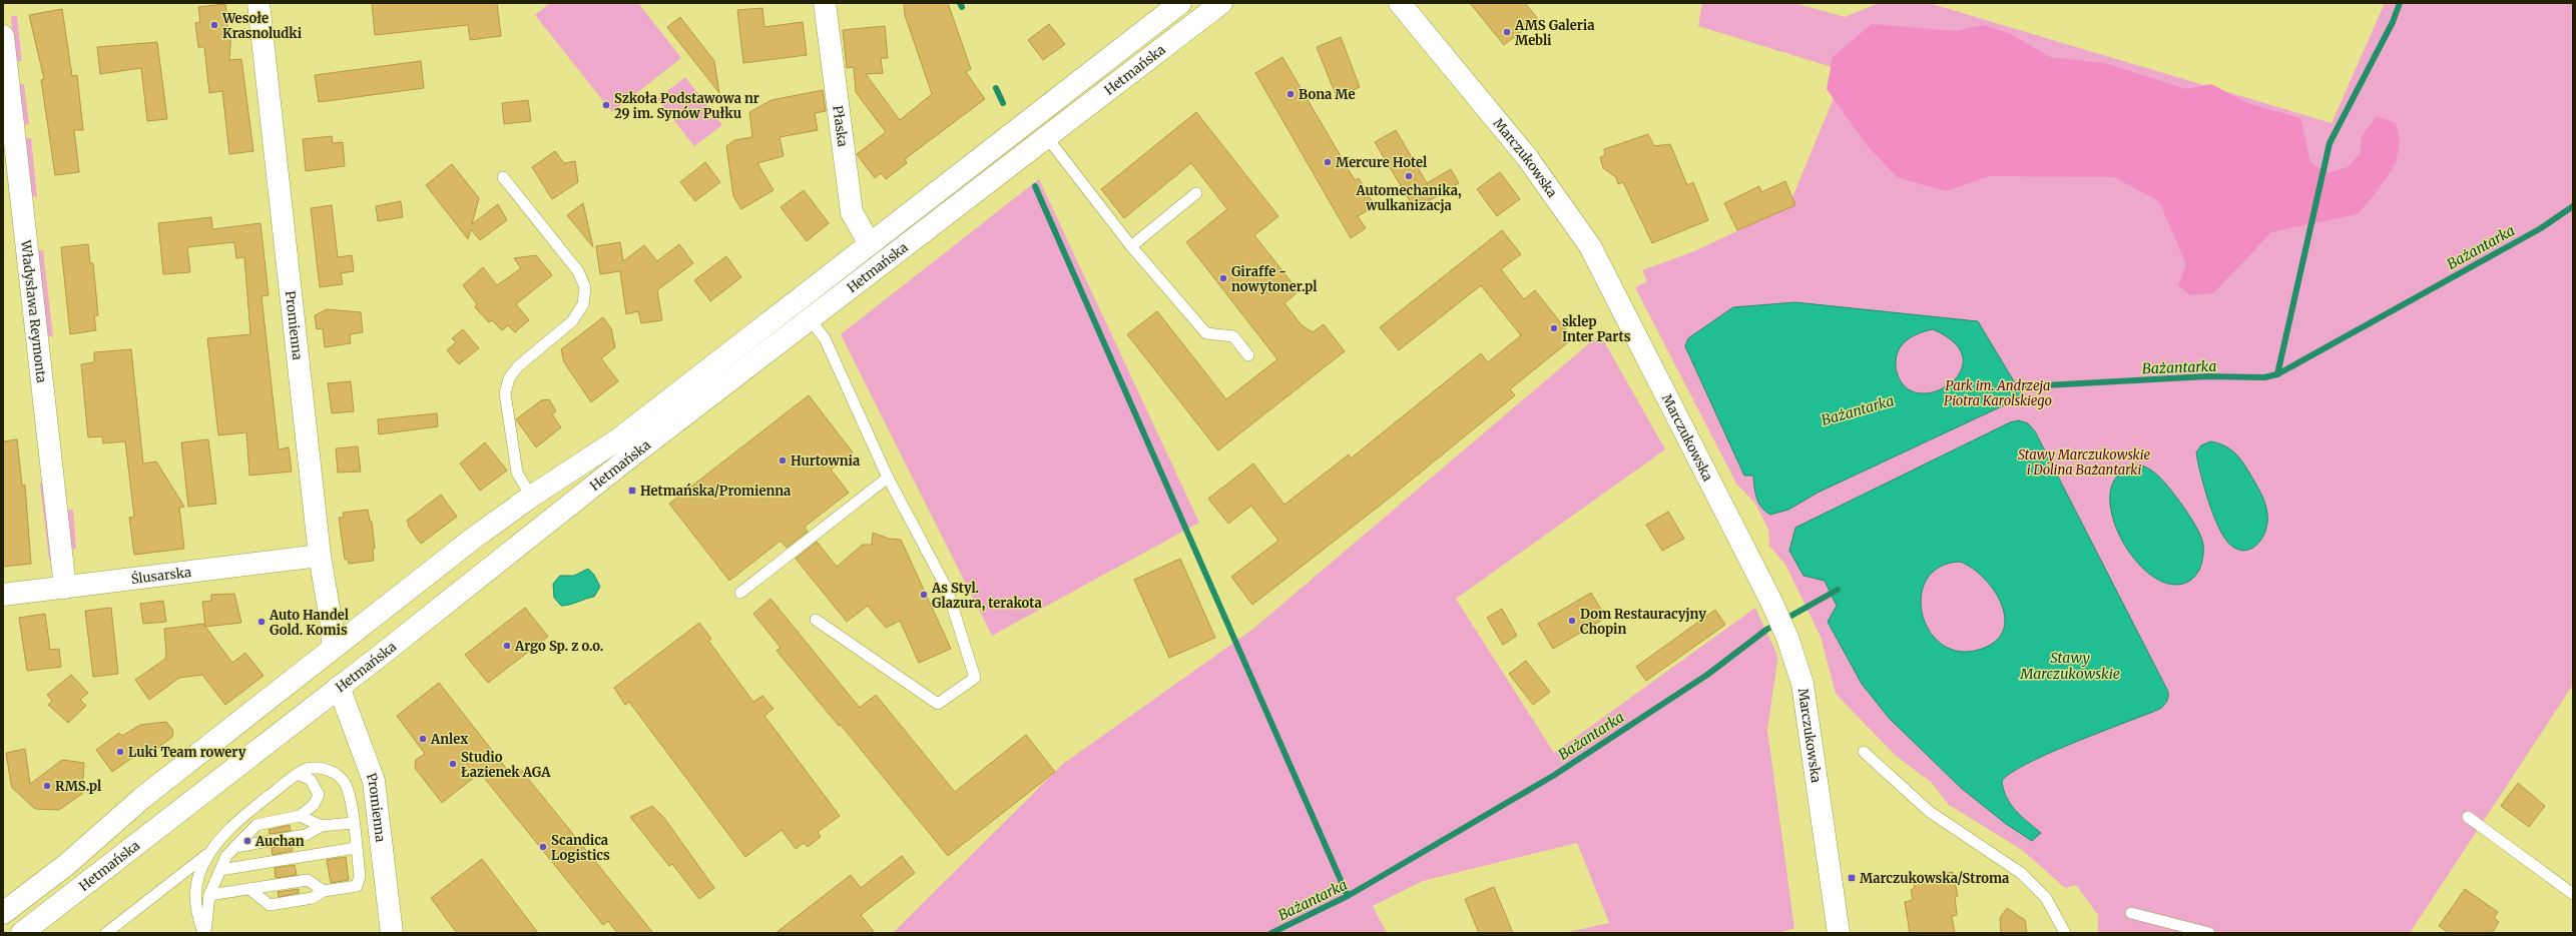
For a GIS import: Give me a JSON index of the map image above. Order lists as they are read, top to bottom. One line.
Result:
{"streets":{"main road":["Hetmańska","Płaska","Marczukowska","Władysława Reymonta","Promienna","Ślusarska"]},"crossings":[["Hetmańska","Płaska"],["Hetmańska","Promienna"],["Władysława Reymonta","Ślusarska"],["Promienna","Ślusarska"]],"water":["Bażantarka","Stawy Marczukowskie"],"parks":["Park im. Andrzeja Piotra Karolskiego","Stawy Marczukowskie i Dolina Bażantarki"],"places":{"other":["Wesołe Krasnoludki","AMS Galeria Mebli","Bona Me","Szkoła Podstawowa nr 29 im. Synów Pułku","Mercure Hotel","Automechanika, wulkanizacja","Giraffe - nowytoner.pl","sklep Inter Parts","Hurtownia","As Styl. Glazura, terakota","Dom Restauracyjny Chopin","Auto Handel Gold. Komis","Argo Sp. z o.o.","Anlex","Luki Team rowery","Studio Łazienek AGA","RMS.pl","Auchan","Scandica Logistics"],"transit":["Hetmańska/Promienna","Marczukowska/Stroma"]}}
